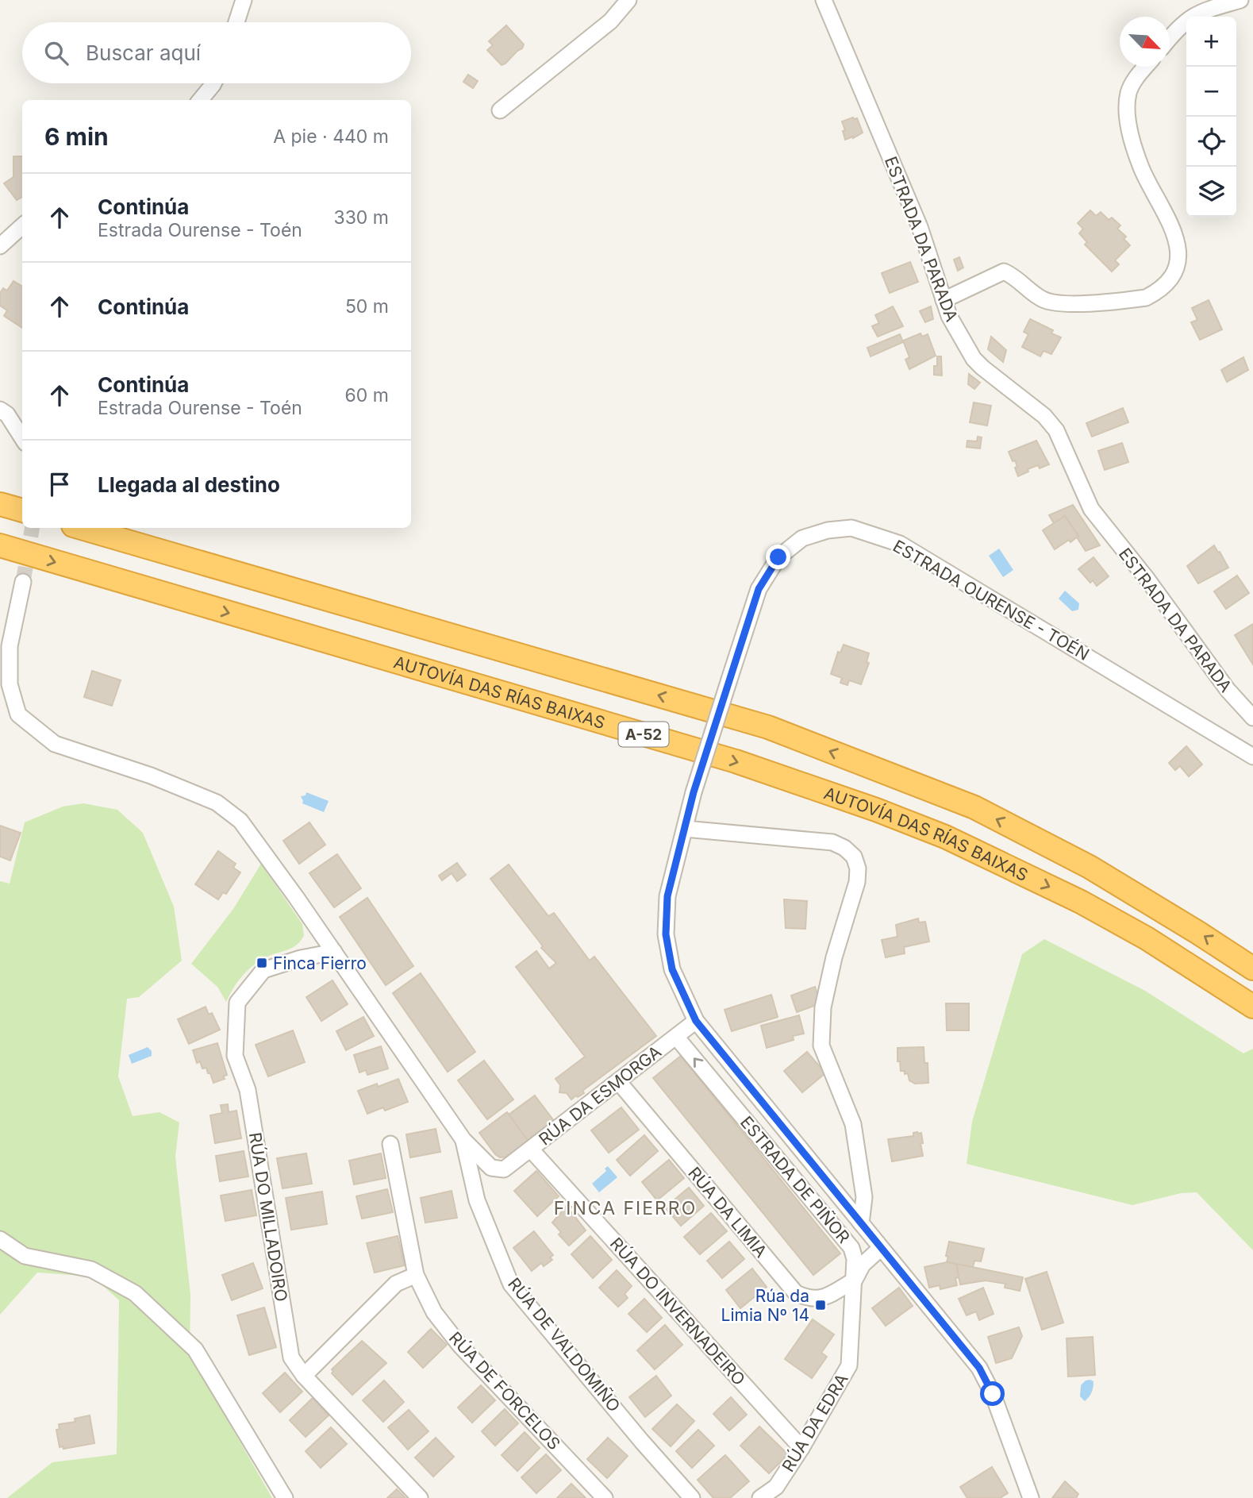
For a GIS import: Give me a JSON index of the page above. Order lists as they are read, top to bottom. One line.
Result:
{"streets":{"highway":["AUTOVÍA DAS RÍAS BAIXAS","A-52"],"street":["ESTRADA DA PARADA","ESTRADA OURENSE - TOÉN","RÚA DA ESMORGA","ESTRADA DE PIÑOR","RÚA DA LIMIA","RÚA DO MILLADOIRO","RÚA DO INVERNADEIRO","RÚA DE VALDOMIÑO","RÚA DE FORCELOS","RÚA DA EDRA"]},"crossings":[["RÚA DA ESMORGA","ESTRADA DE PIÑOR"],["RÚA DA ESMORGA","RÚA DA LIMIA"],["RÚA DA ESMORGA","RÚA DO INVERNADEIRO"],["RÚA DA ESMORGA","RÚA DE VALDOMIÑO"],["ESTRADA DE PIÑOR","RÚA DA LIMIA"],["ESTRADA DE PIÑOR","RÚA DA EDRA"],["RÚA DA LIMIA","RÚA DA EDRA"],["RÚA DO MILLADOIRO","RÚA DE VALDOMIÑO"],["RÚA DO INVERNADEIRO","RÚA DA EDRA"]],"districts":["FINCA FIERRO"],"places":{"transit":["Finca Fierro","Rúa da Limia Nº 14"]},"north":"bottom right","page":{"map_buttons":["+","−"],"search":"Buscar aquí","heading":["6 min","A pie · 440 m"],"list":[["Continúa","Estrada Ourense - Toén","330 m"],["Continúa","50 m"],["Continúa","Estrada Ourense - Toén","60 m"],"Llegada al destino"]}}
